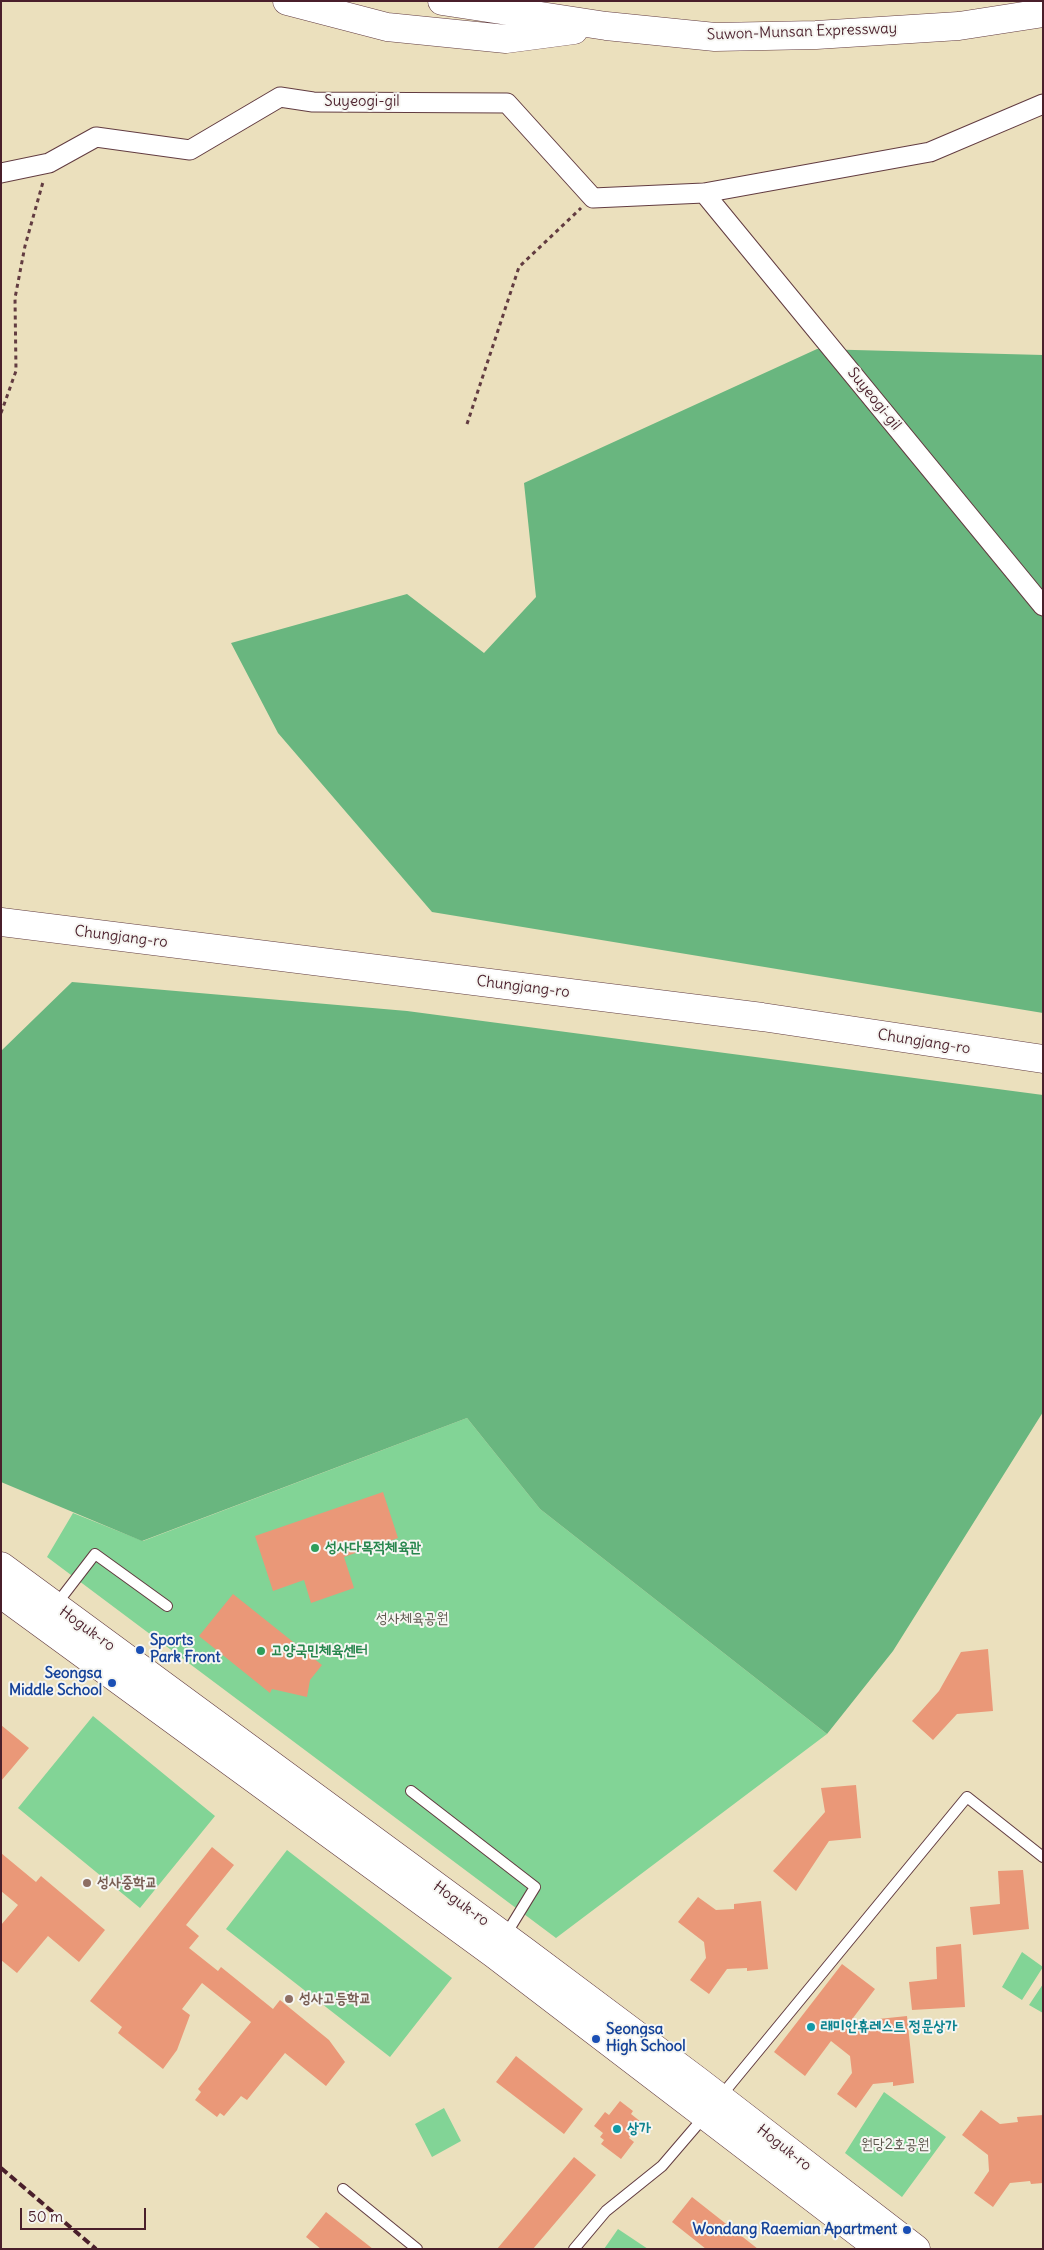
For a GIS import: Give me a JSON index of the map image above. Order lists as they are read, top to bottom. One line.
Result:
{"streets":{"main road":["Suwon-Munsan Expressway","Chungjang-ro","Hoguk-ro"],"street":["Suyeogi-gil"]},"parks":["성사체육공원","원당2호공원"],"places":["성사다목적체육관","Sports Park Front","고양국민체육센터","Seongsa Middle School","성사중학교","성사고등학교","래미안휴레스트 정문상가","Seongsa High School","상가","Wondang Raemian Apartment"],"scale_bar":"50 m"}
